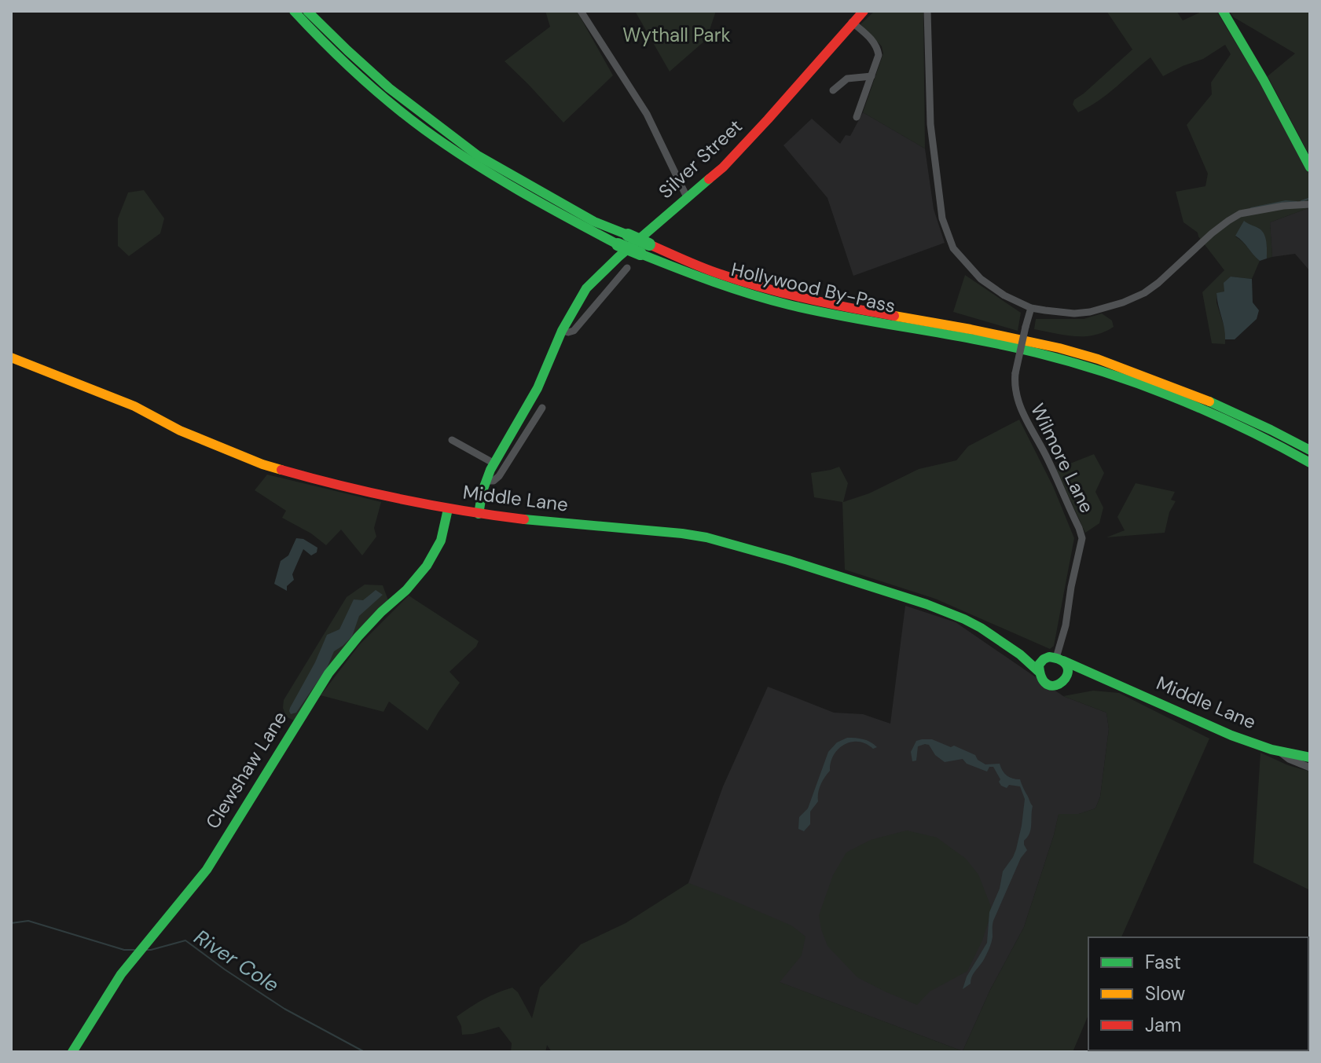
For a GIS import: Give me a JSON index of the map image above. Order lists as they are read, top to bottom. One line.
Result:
{"streets":{"main road":["Silver Street","Hollywood By-Pass","Middle Lane","Clewshaw Lane"],"street":["Wilmore Lane"]},"crossings":[["Silver Street","Middle Lane"],["Wilmore Lane","Middle Lane"],["Middle Lane","Clewshaw Lane"]],"water":["River Cole"],"parks":["Wythall Park"],"legend":["Fast","Slow","Jam"]}
